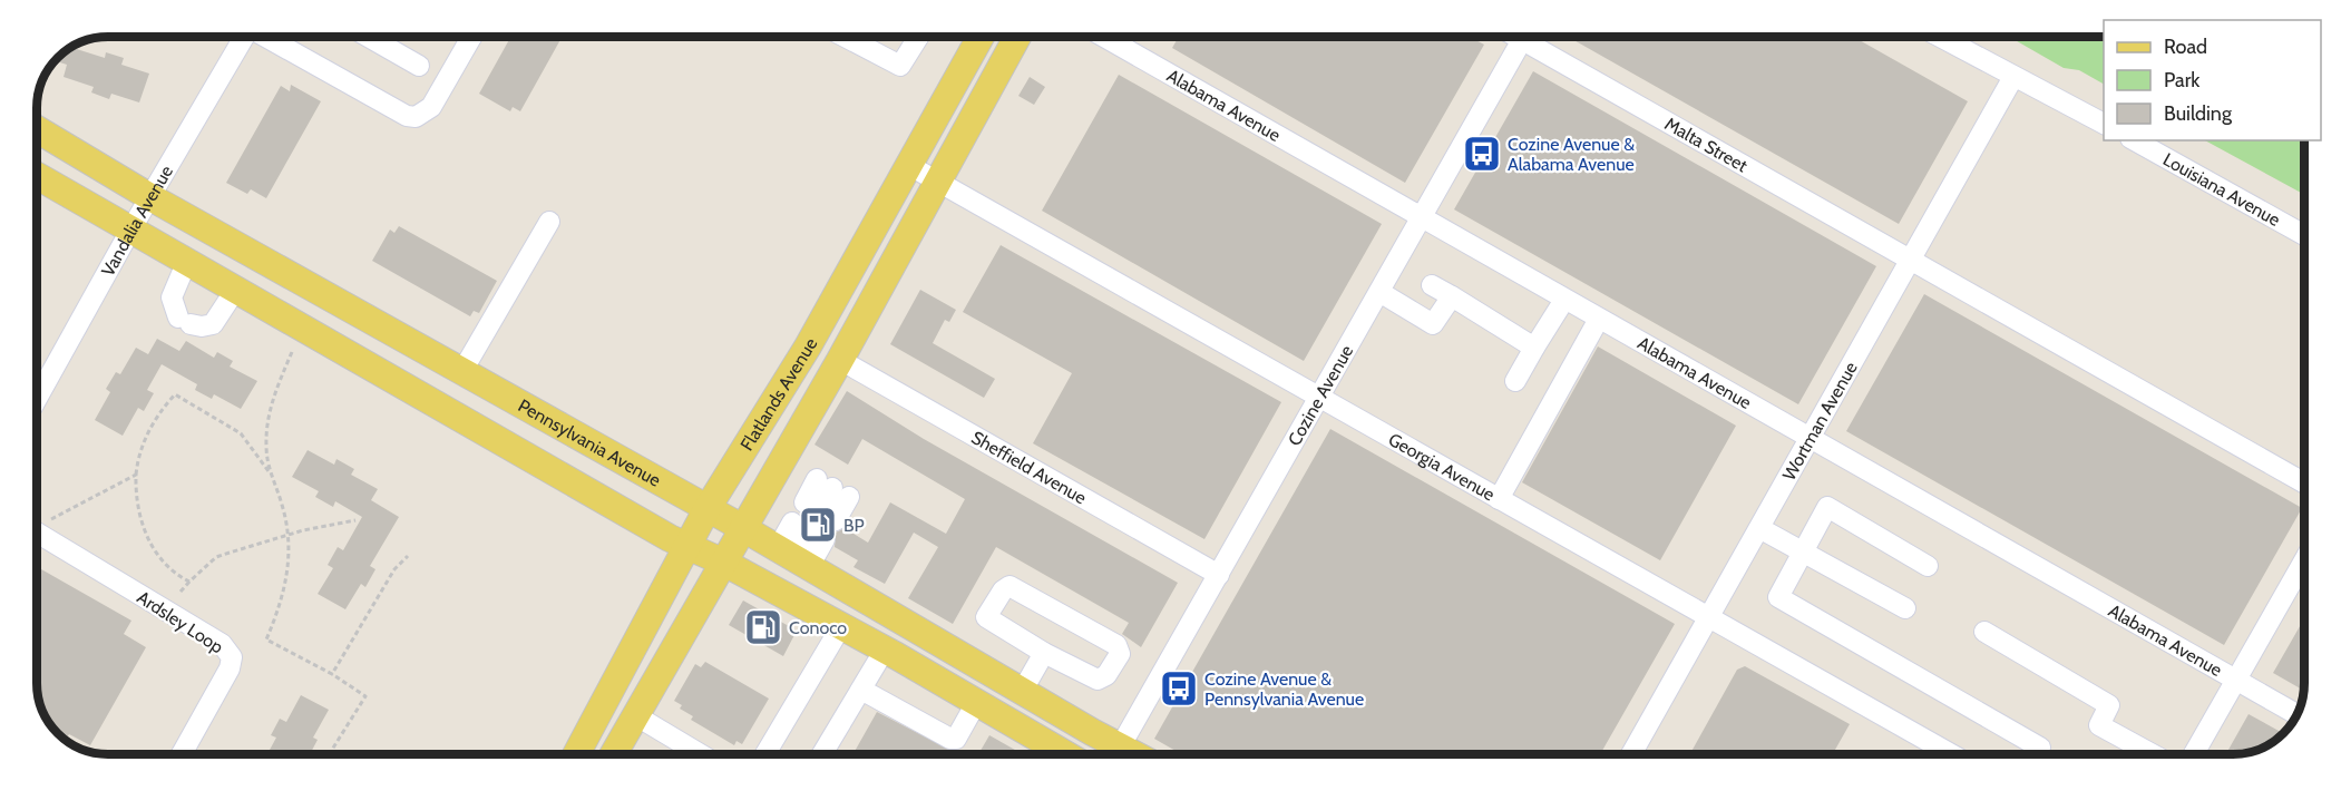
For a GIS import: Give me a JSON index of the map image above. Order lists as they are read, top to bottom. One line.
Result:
{"streets":{"main road":["Flatlands Avenue","Pennsylvania Avenue"],"street":["Alabama Avenue","Malta Street","Louisiana Avenue","Vandalia Avenue","Cozine Avenue","Wortman Avenue","Georgia Avenue","Sheffield Avenue","Ardsley Loop"]},"crossings":[["Alabama Avenue","Cozine Avenue"],["Alabama Avenue","Wortman Avenue"],["Malta Street","Wortman Avenue"],["Vandalia Avenue","Pennsylvania Avenue"],["Flatlands Avenue","Pennsylvania Avenue"],["Flatlands Avenue","Georgia Avenue"],["Flatlands Avenue","Sheffield Avenue"],["Cozine Avenue","Pennsylvania Avenue"],["Cozine Avenue","Georgia Avenue"],["Cozine Avenue","Sheffield Avenue"],["Wortman Avenue","Georgia Avenue"]],"places":{"bus stop":["Cozine Avenue & Alabama Avenue","Cozine Avenue & Pennsylvania Avenue"],"fuel station":["BP","Conoco"]},"legend":["Road","Park","Building"]}
